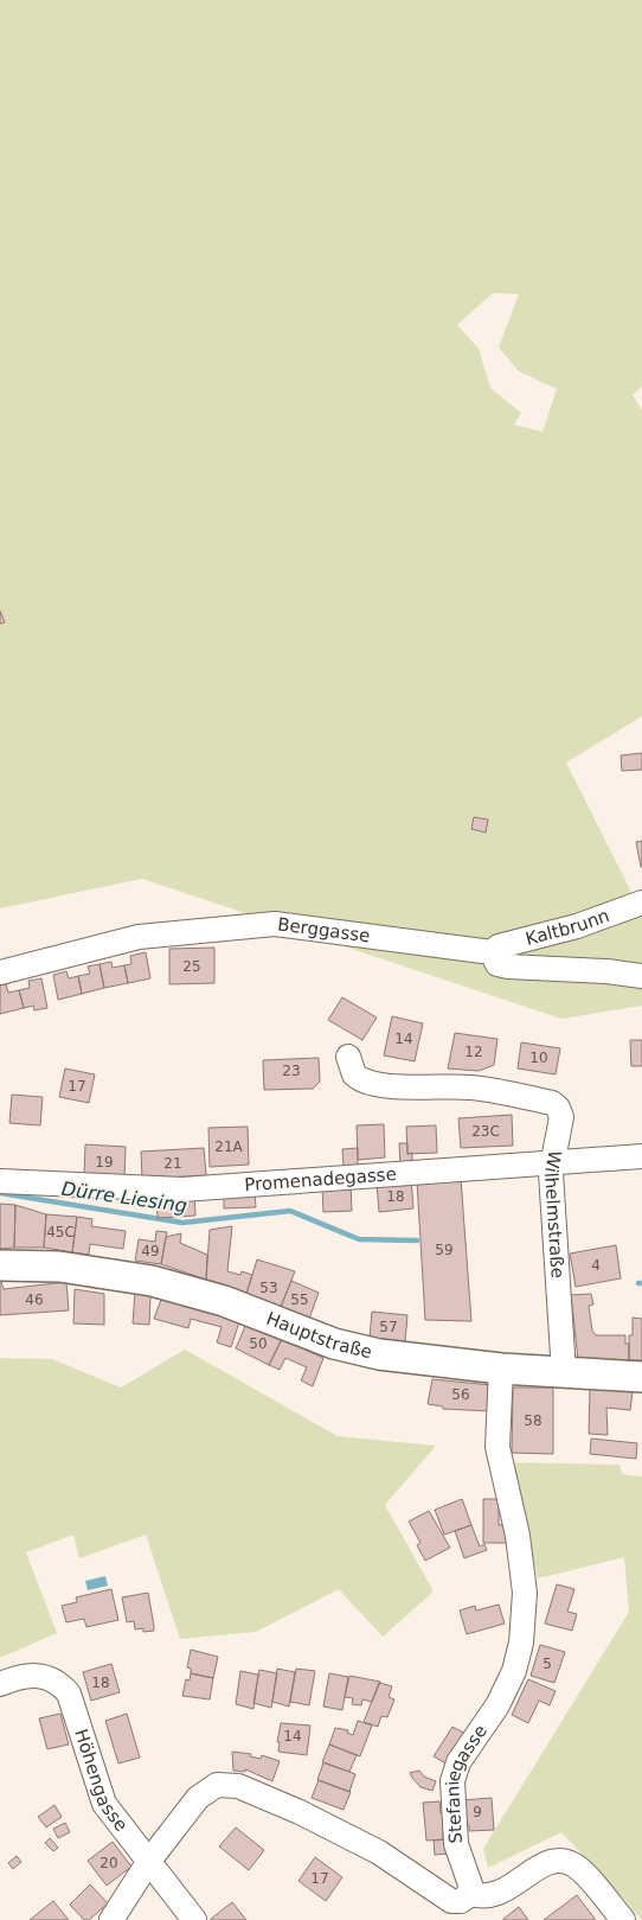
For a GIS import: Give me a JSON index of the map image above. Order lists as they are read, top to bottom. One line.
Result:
{"streets":{"main road":["Hauptstraße"],"street":["Kaltbrunn","Berggasse","Promenadegasse","Wilhelmstraße","Höhengasse","Stefaniegasse"]},"crossings":[["Kaltbrunn","Berggasse"],["Promenadegasse","Wilhelmstraße"],["Wilhelmstraße","Hauptstraße"],["Hauptstraße","Stefaniegasse"]],"water":["Dürre Liesing"],"house_numbers":["25","14","12","10","23","17","23C","21A","19","21","18","45C","59","49","4","53","46","55","57","50","56","58","5","18","14","9","20","17"]}
